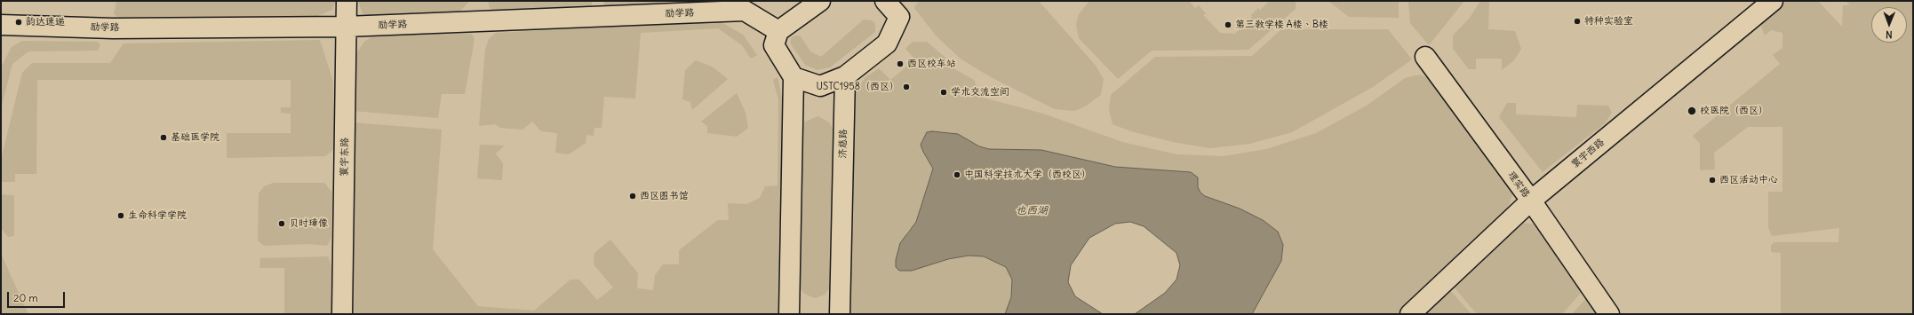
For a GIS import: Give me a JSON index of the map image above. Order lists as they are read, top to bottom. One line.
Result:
{"streets":{"street":["励学路","济慈路","寰宇西路","寰宇东路","理实路"]},"crossings":[["励学路","寰宇东路"],["寰宇西路","理实路"]],"water":["也西湖"],"places":["特种实验室","韵达速递","第三教学楼 A楼、B楼","西区校车站","USTC1958（西区）","学术交流空间","校医院（西区）","基础医学院","中国科学技术大学（西校区）","西区活动中心","西区图书馆","生命科学学院","贝时璋像"],"scale_bar":"20 m","north":"bottom"}
